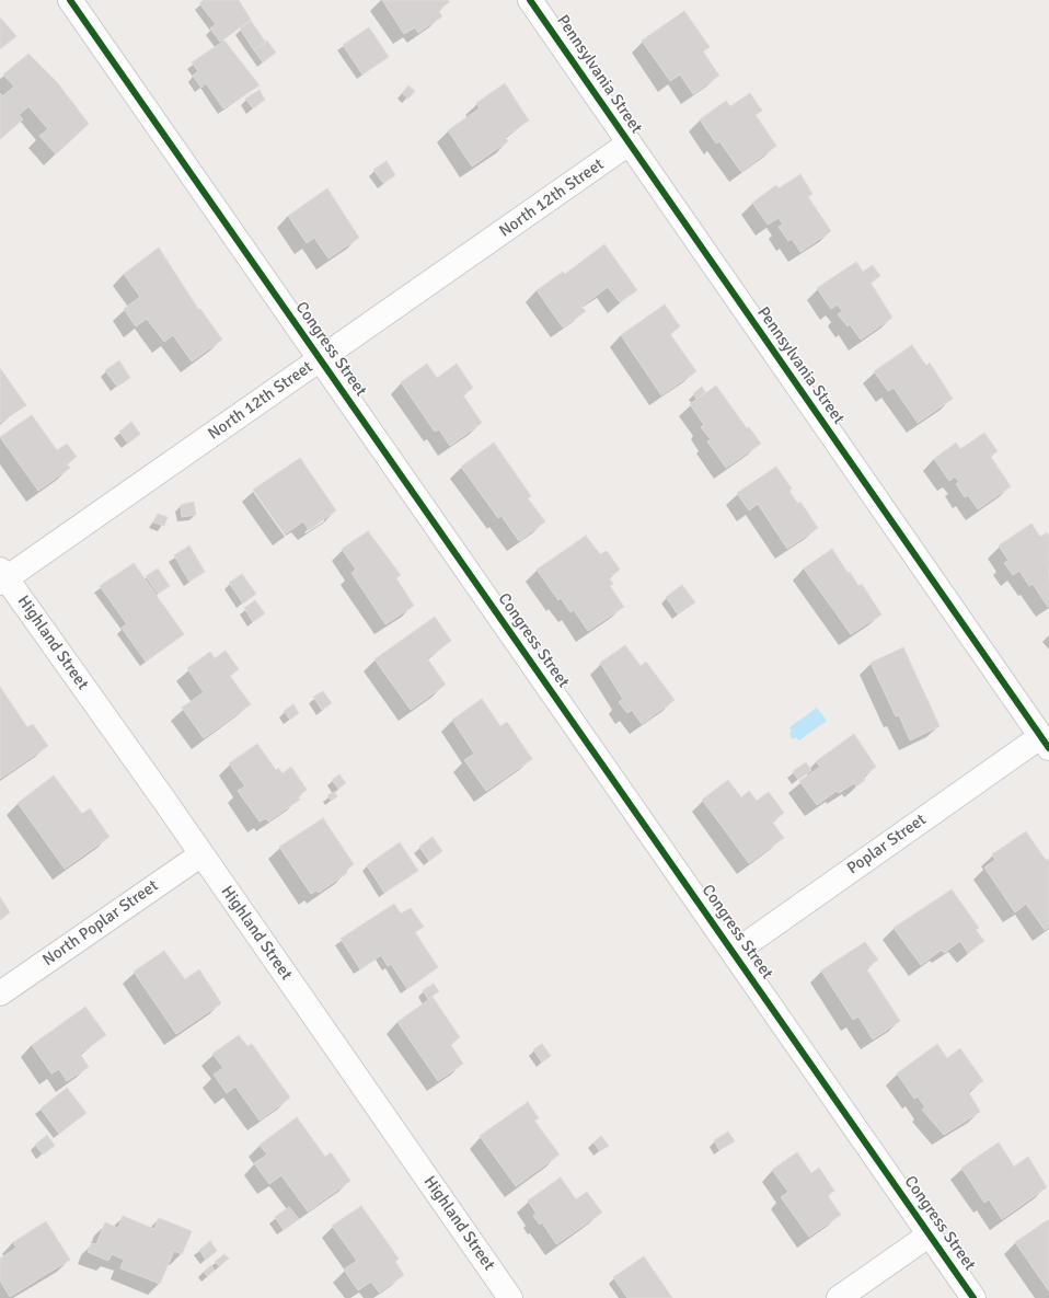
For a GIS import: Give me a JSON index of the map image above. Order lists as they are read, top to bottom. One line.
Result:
{"streets":{"street":["Pennsylvania Street","North 12th Street","Congress Street","Highland Street","Poplar Street","North Poplar Street"]},"crossings":[["Pennsylvania Street","North 12th Street"],["Pennsylvania Street","Poplar Street"],["North 12th Street","Congress Street"],["North 12th Street","Highland Street"],["Congress Street","Poplar Street"],["Highland Street","North Poplar Street"]]}
